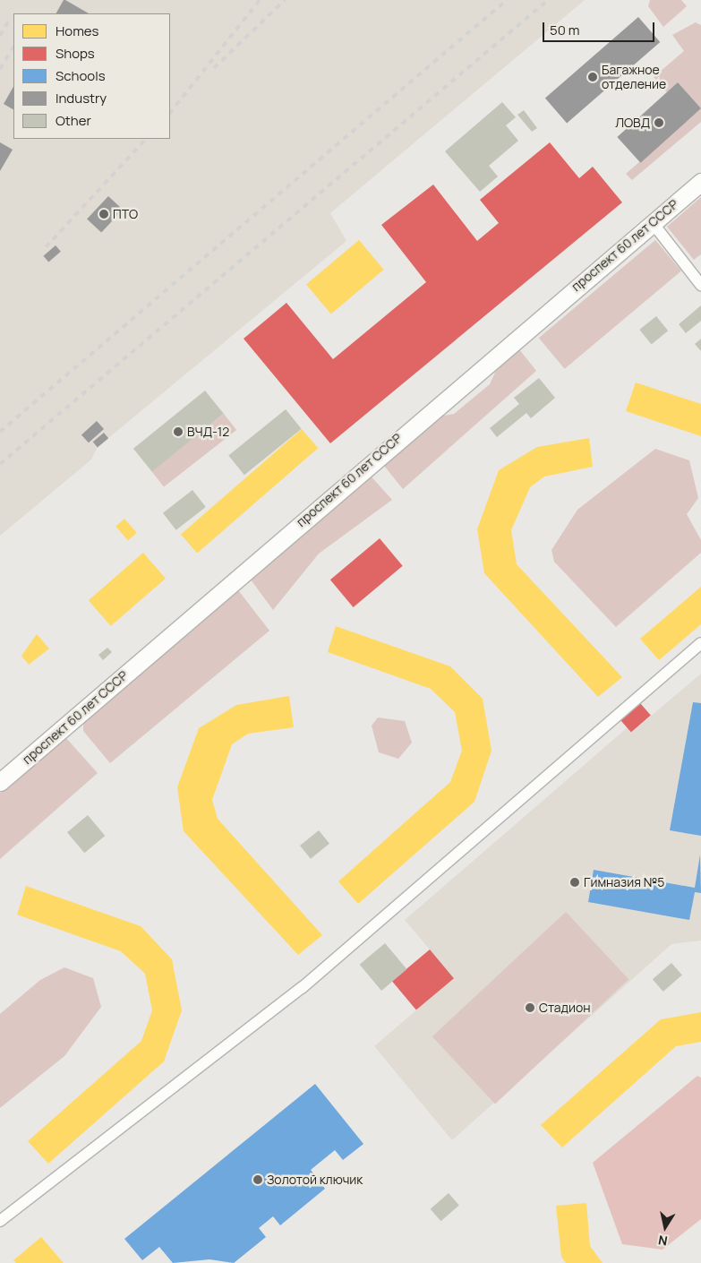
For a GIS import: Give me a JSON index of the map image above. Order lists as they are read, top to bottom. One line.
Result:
{"streets":{"street":["проспект 60 лет СССР"]},"places":["Багажное отделение","ЛОВД","ПТО","ВЧД-12","Гимназия №5","Стадион","Золотой ключик"],"legend":["Homes","Shops","Schools","Industry","Other"],"scale_bar":"50 m","north":"bottom"}
